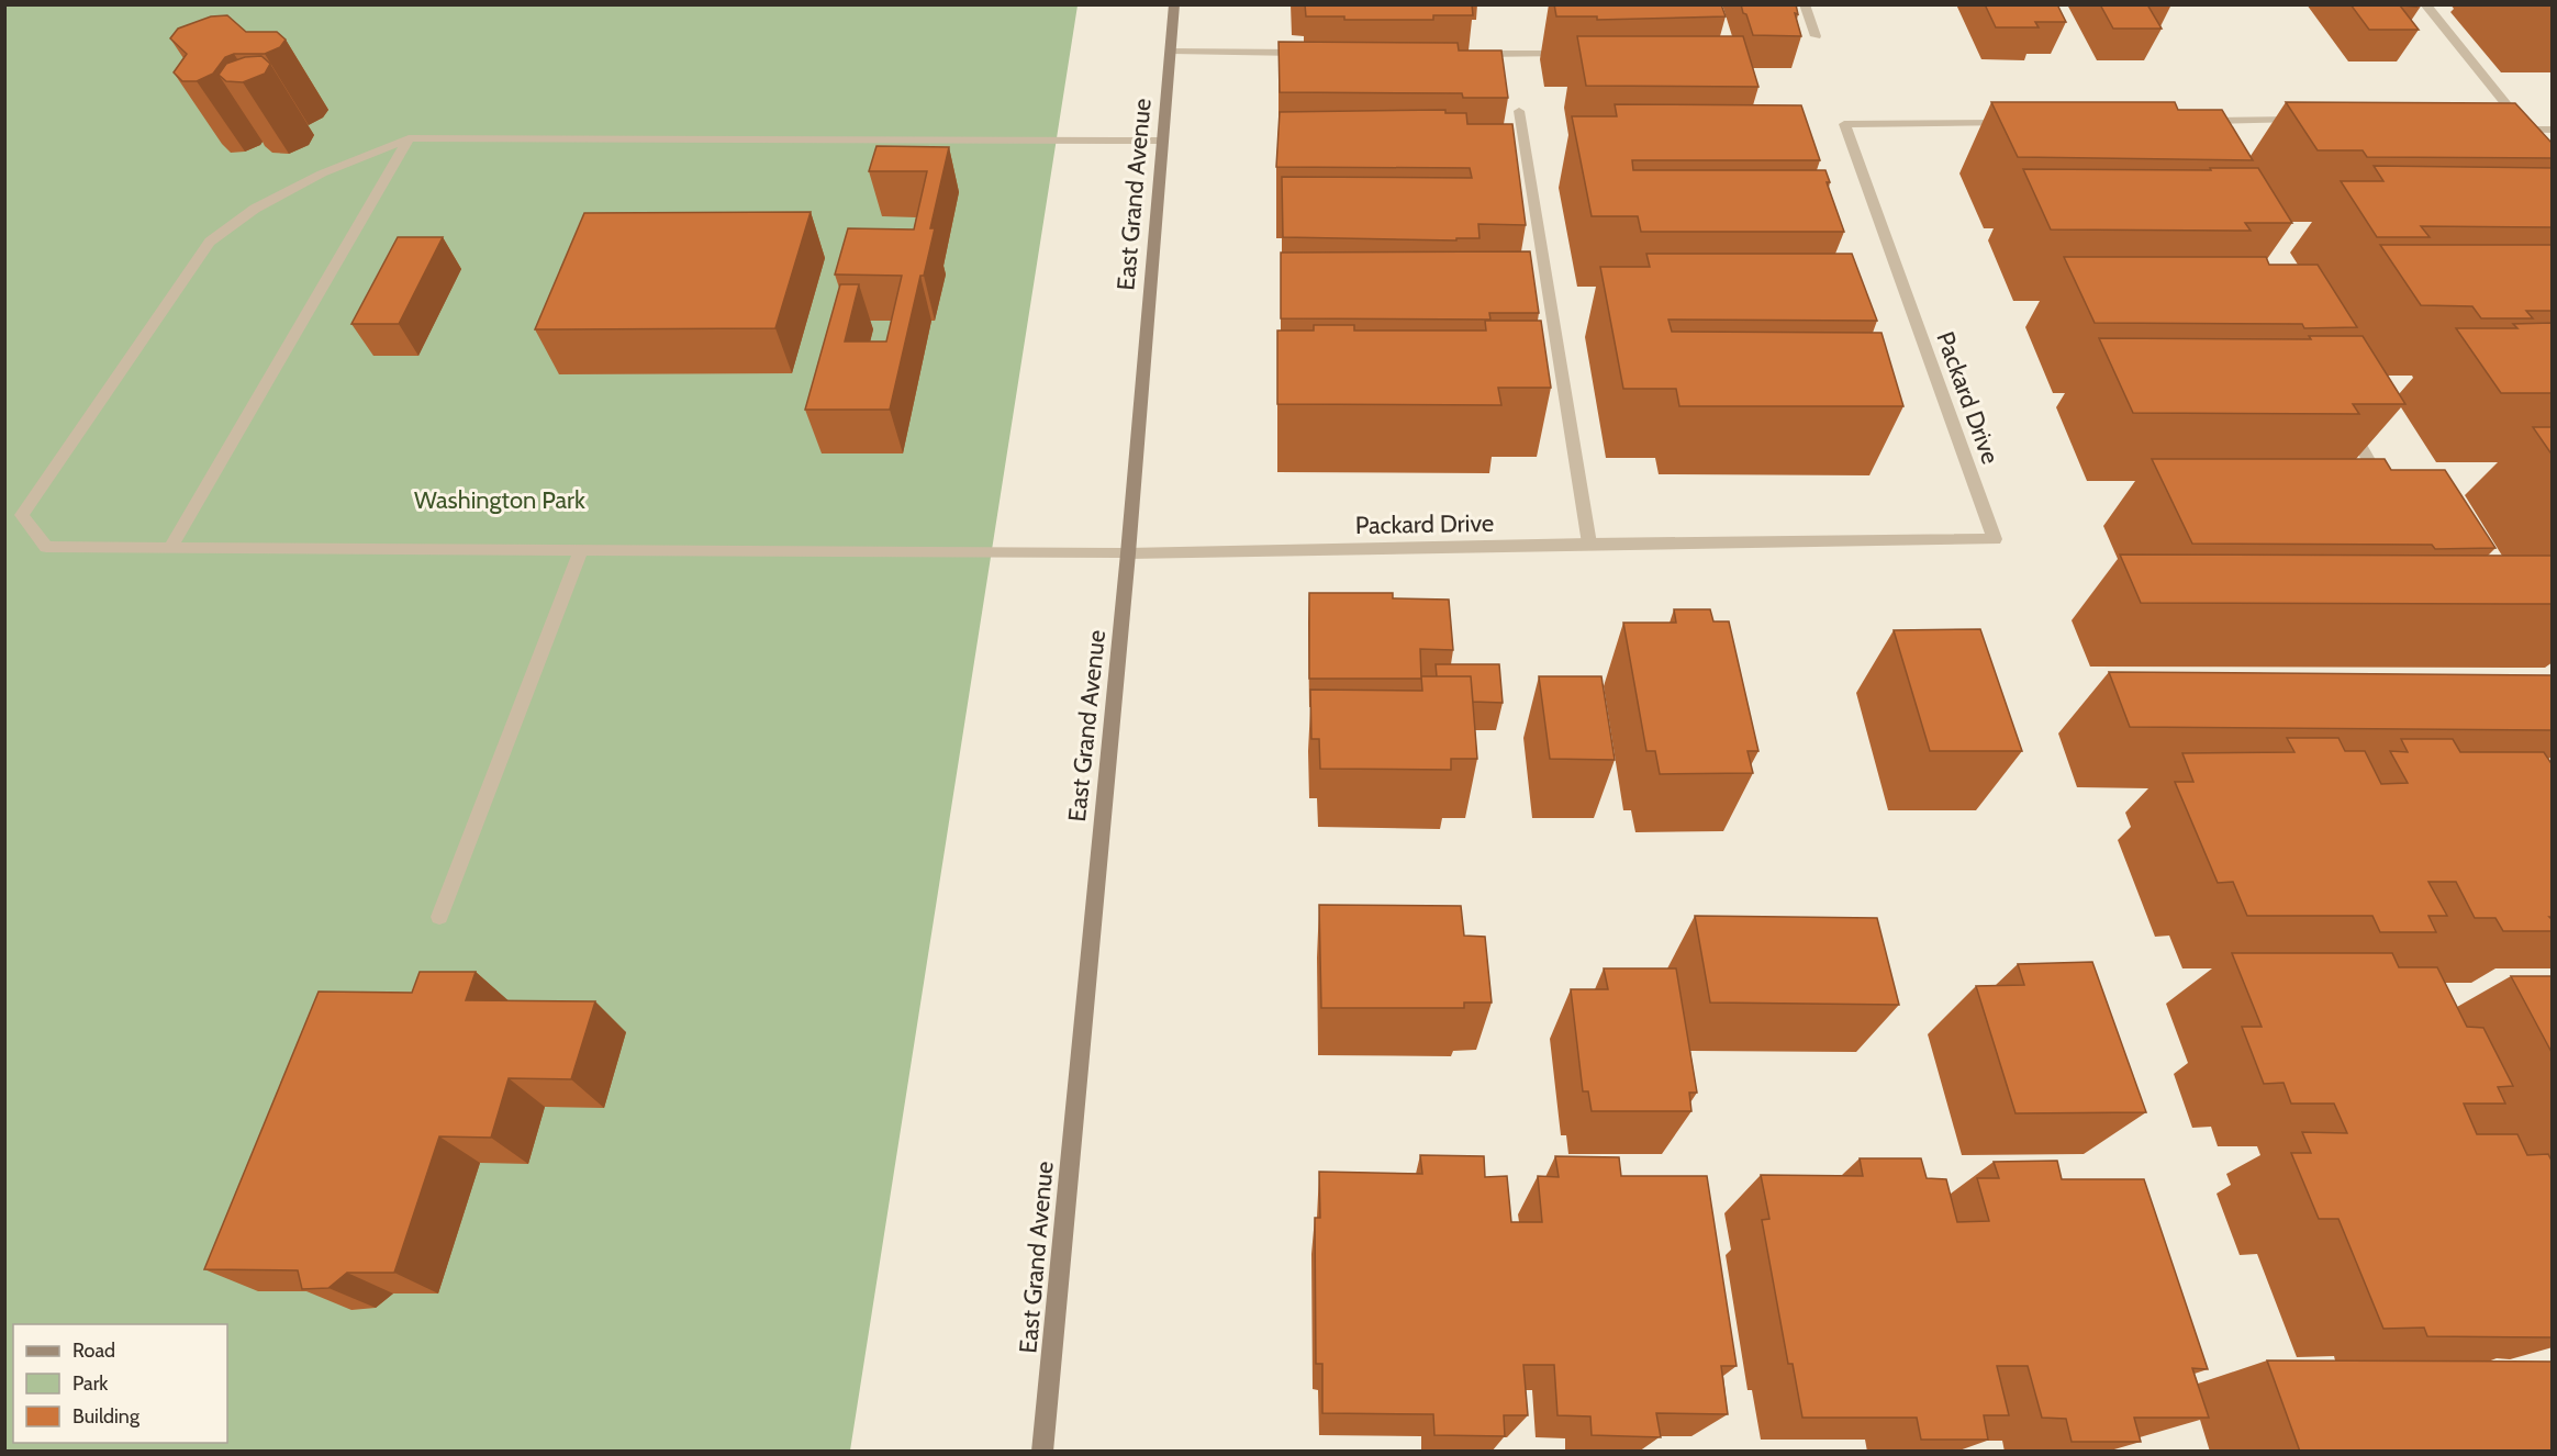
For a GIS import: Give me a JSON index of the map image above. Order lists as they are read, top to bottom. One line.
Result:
{"streets":{"street":["East Grand Avenue","Packard Drive"]},"crossings":[["East Grand Avenue","Packard Drive"]],"parks":["Washington Park"],"legend":["Road","Park","Building"]}
